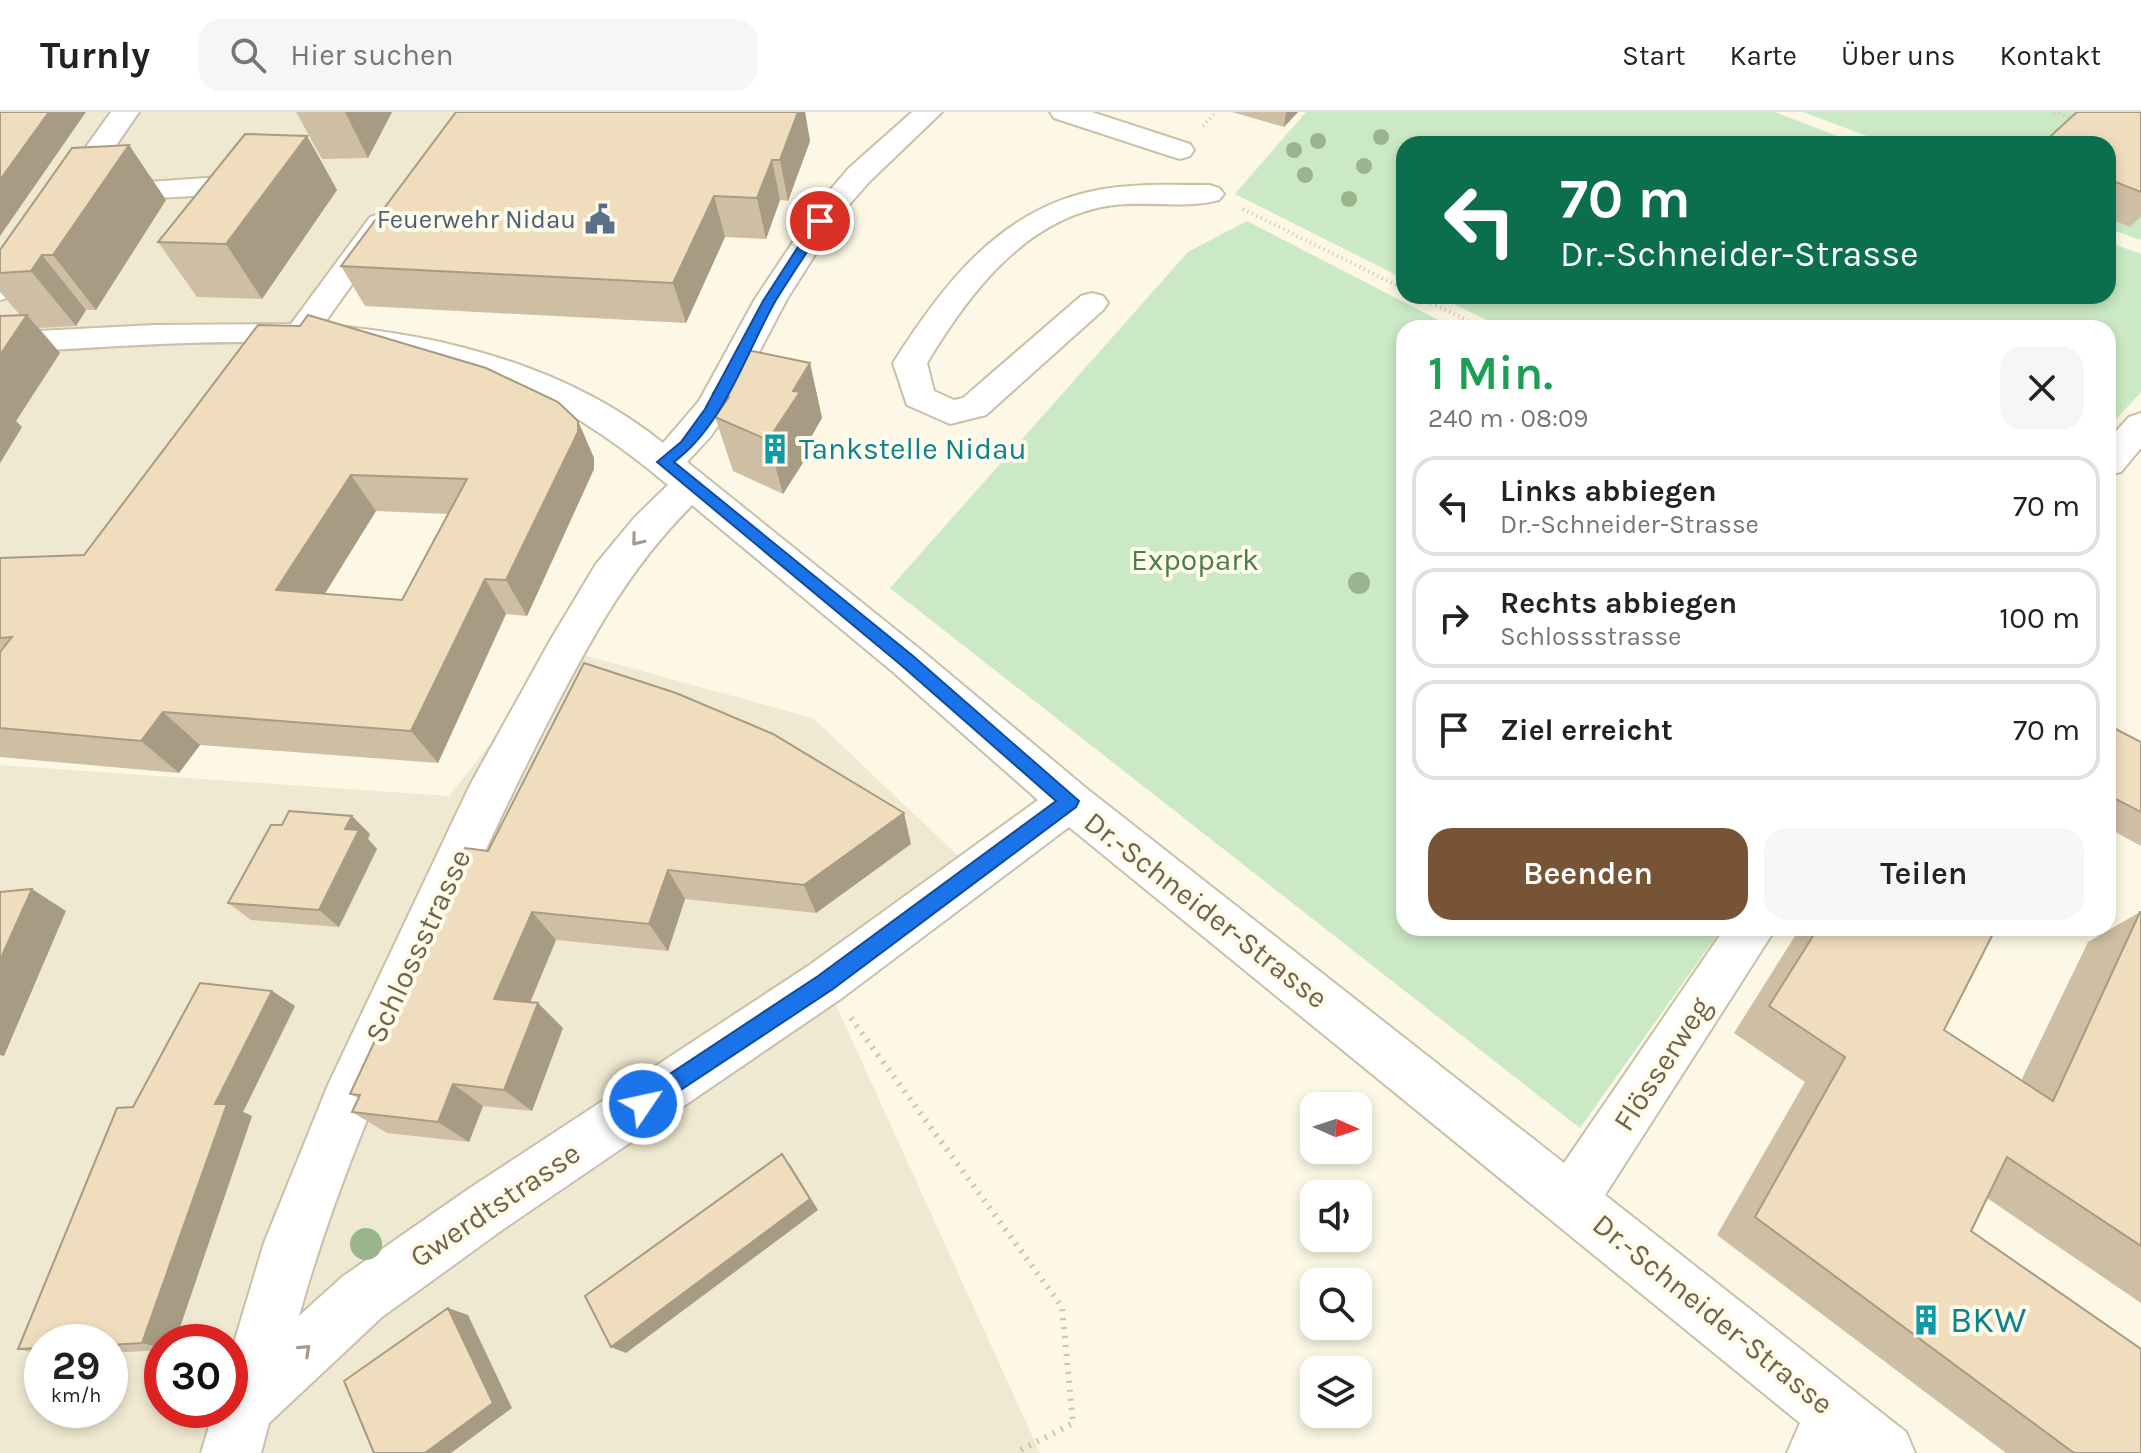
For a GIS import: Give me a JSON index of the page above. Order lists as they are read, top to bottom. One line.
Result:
{"streets":{"street":["Dr.-Schneider-Strasse","Schlossstrasse","Flösserweg","Gwerdtstrasse"]},"crossings":[["Dr.-Schneider-Strasse","Schlossstrasse"],["Dr.-Schneider-Strasse","Flösserweg"],["Dr.-Schneider-Strasse","Gwerdtstrasse"]],"one_way":["Schlossstrasse","Gwerdtstrasse"],"parks":["Expopark"],"places":{"public building":["Feuerwehr Nidau"],"building":["Tankstelle Nidau","BKW"]},"north":"right","page":{"header":"Turnly","search":"Hier suchen","nav":["Start","Karte","Über uns","Kontakt"],"turn":["70 m","Dr.-Schneider-Strasse"],"heading":["1 Min.","240 m · 08:09"],"list":[{"name":"Links abbiegen","note":"Dr.-Schneider-Strasse","value":"70 m"},{"name":"Rechts abbiegen","note":"Schlossstrasse","value":"100 m"},{"name":"Ziel erreicht","value":"70 m"}],"buttons":["Beenden","Teilen"],"speed":"29 km/h","limit":"30"}}
